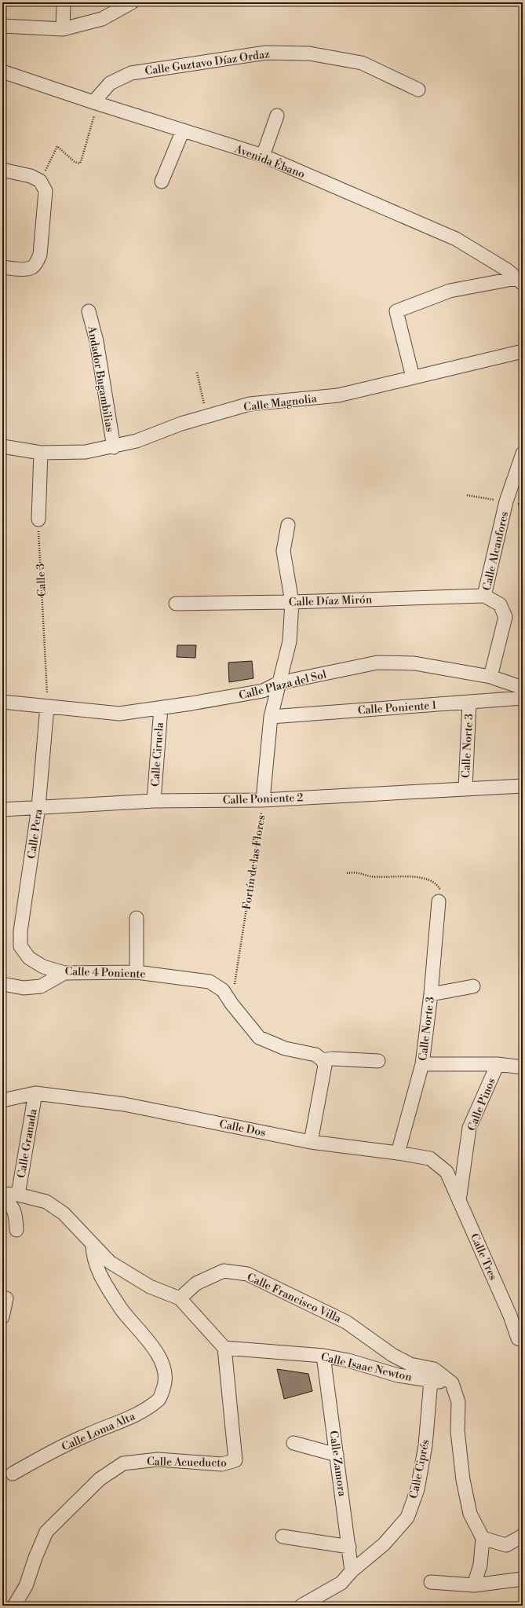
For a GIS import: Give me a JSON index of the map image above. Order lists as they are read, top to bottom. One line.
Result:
{"streets":{"street":["Calle Guztavo Díaz Ordaz","Avenida Ébano","Andador Bugambilias","Calle Magnolia","Calle Alcanfores","Calle Díaz Mirón","Calle Plaza del Sol","Calle Poniente 1","Calle Norte 3","Calle Ciruela","Calle Poniente 2","Calle Pera","Fortín de las Flores","Calle 4 Poniente","Calle Pinos","Calle Dos","Calle Granada","Calle Tres","Calle Francisco Villa","Calle Isaac Newton","Calle Loma Alta","Calle Acueducto","Calle Zamora","Calle Ciprés"],"path":["Calle 3"]},"crossings":[["Calle Guztavo Díaz Ordaz","Avenida Ébano"],["Andador Bugambilias","Calle Magnolia"],["Calle Alcanfores","Calle Díaz Mirón"],["Calle Alcanfores","Calle Plaza del Sol"],["Calle 3","Calle Plaza del Sol"],["Calle 3","Calle Pera"],["Calle Díaz Mirón","Fortín de las Flores"],["Calle Plaza del Sol","Calle Ciruela"],["Calle Plaza del Sol","Calle Pera"],["Calle Plaza del Sol","Fortín de las Flores"],["Calle Poniente 1","Calle Norte 3"],["Calle Poniente 1","Fortín de las Flores"],["Calle Norte 3","Calle Poniente 2"],["Calle Norte 3","Calle Dos"],["Calle Ciruela","Calle Poniente 2"],["Calle Poniente 2","Calle Pera"],["Calle Poniente 2","Fortín de las Flores"],["Calle Pera","Calle 4 Poniente"],["Fortín de las Flores","Calle 4 Poniente"],["Calle Pinos","Calle Tres"],["Calle Dos","Calle Granada"],["Calle Dos","Calle Tres"],["Calle Francisco Villa","Calle Isaac Newton"],["Calle Isaac Newton","Calle Acueducto"],["Calle Isaac Newton","Calle Zamora"],["Calle Isaac Newton","Calle Ciprés"],["Calle Zamora","Calle Ciprés"]]}
